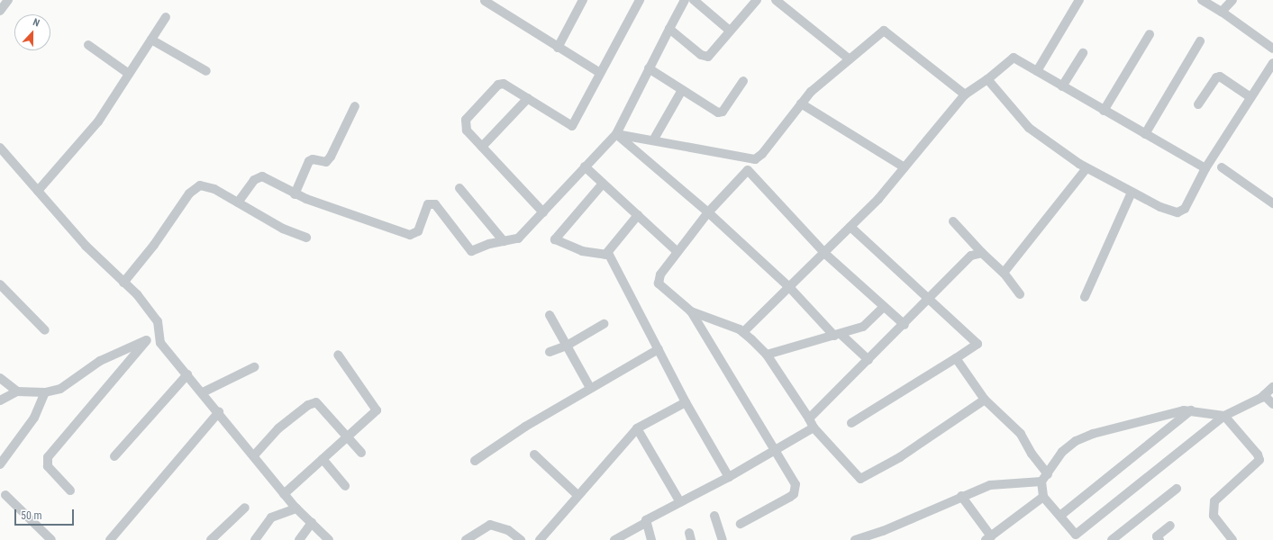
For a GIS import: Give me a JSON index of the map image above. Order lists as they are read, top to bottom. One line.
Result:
{"scale_bar":"50 m","north":"top"}
